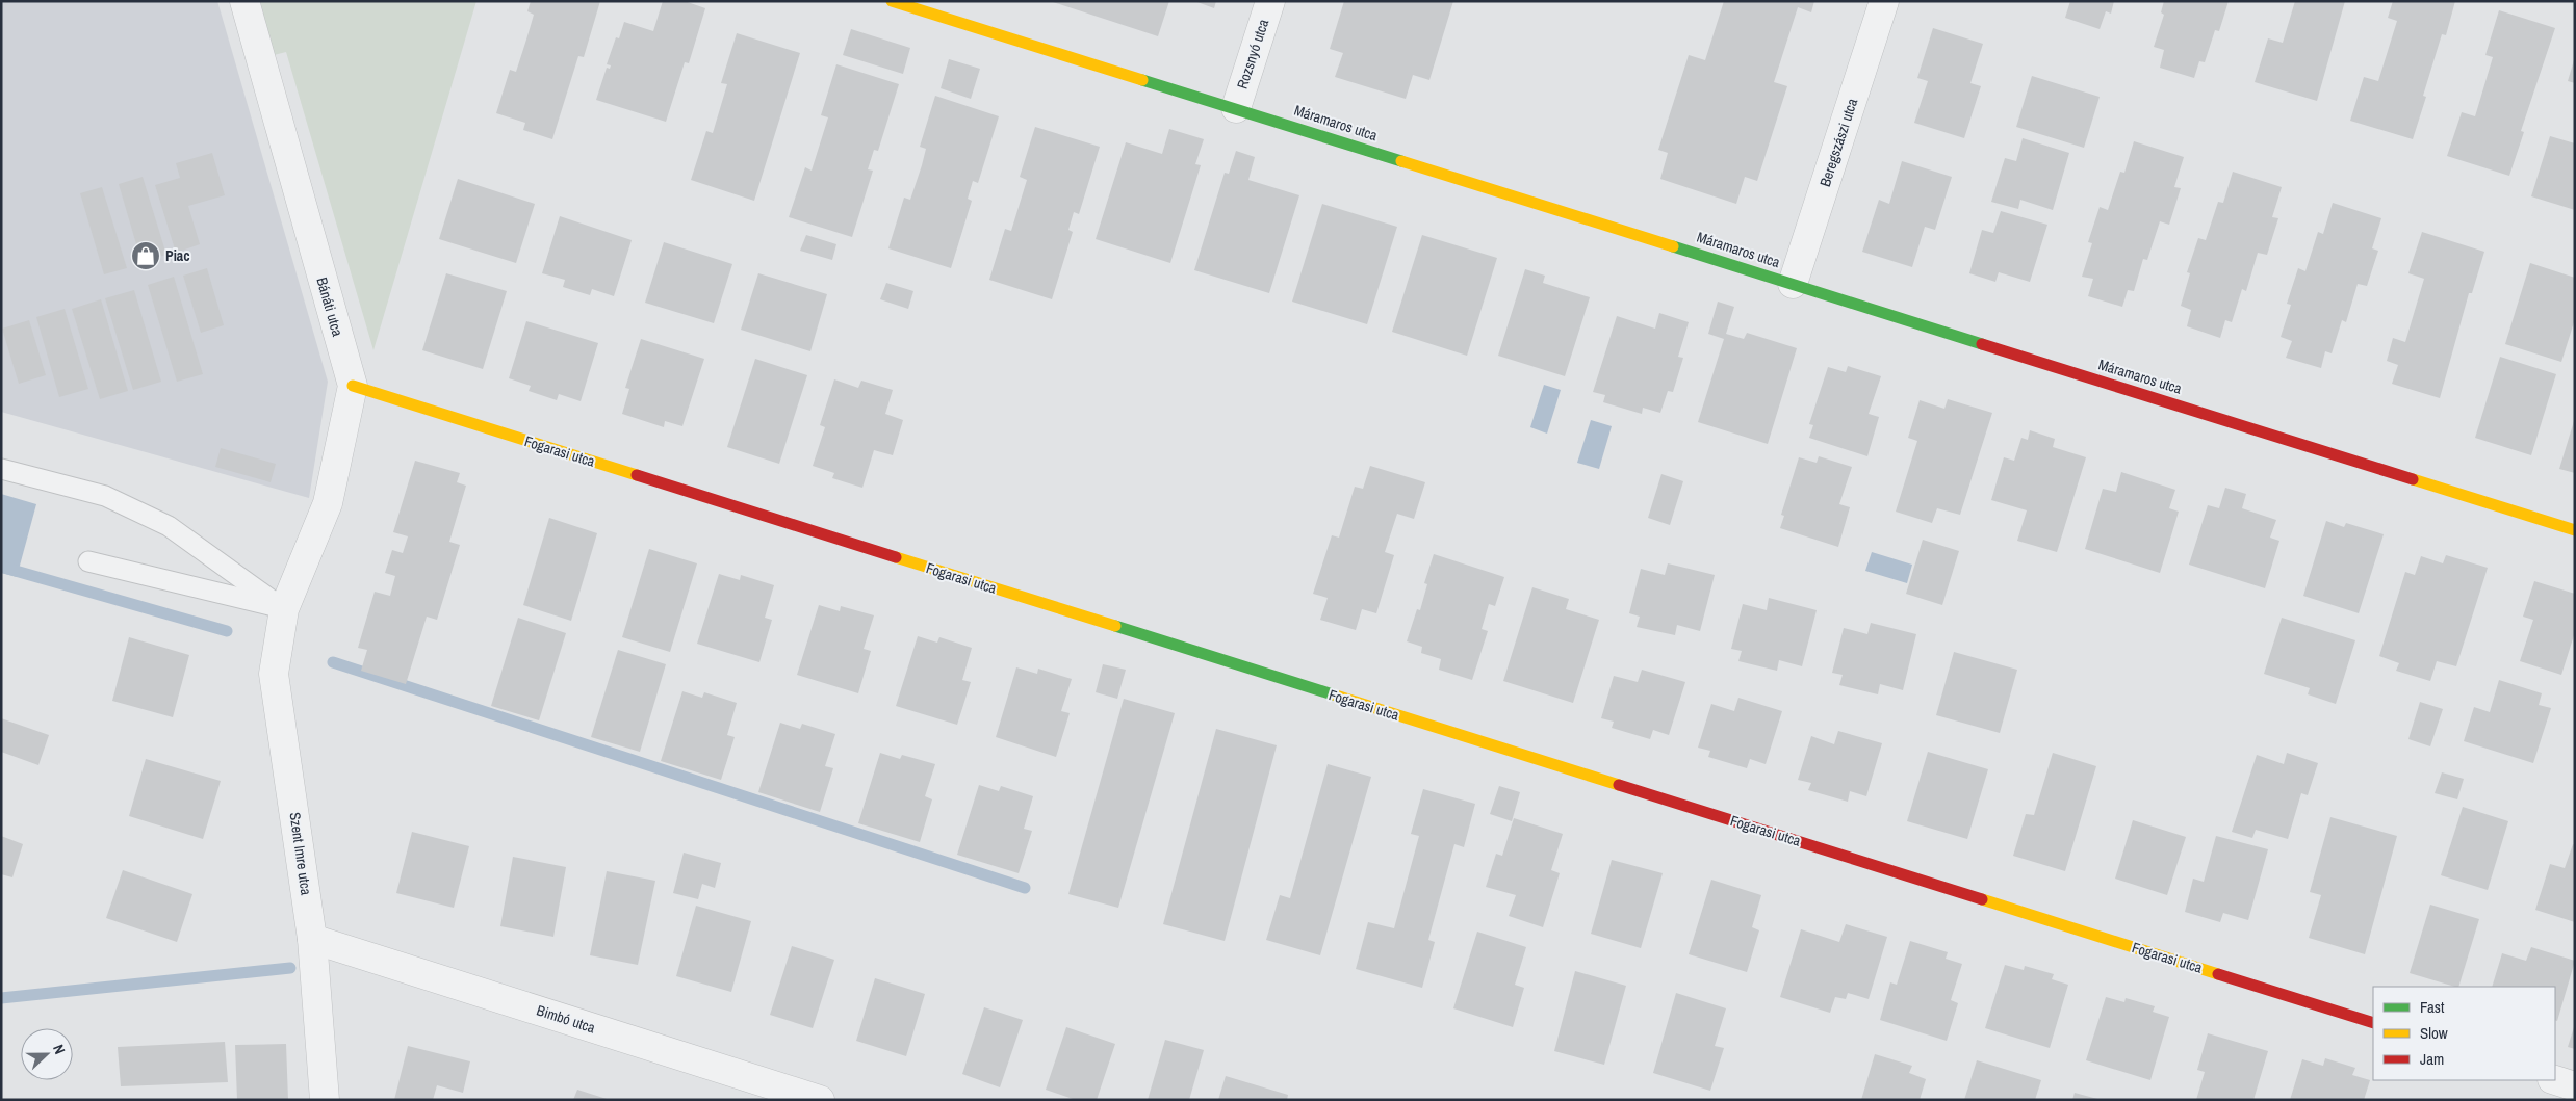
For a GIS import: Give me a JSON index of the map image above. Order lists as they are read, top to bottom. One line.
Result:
{"streets":{"street":["Rozsnyó utca","Máramaros utca","Beregszászi utca","Bánáti utca","Fogarasi utca","Szent Imre utca","Bimbó utca"]},"crossings":[["Rozsnyó utca","Máramaros utca"],["Máramaros utca","Beregszászi utca"],["Bánáti utca","Fogarasi utca"],["Bánáti utca","Szent Imre utca"],["Szent Imre utca","Bimbó utca"]],"places":{"shop":["Piac"]},"legend":["Fast","Slow","Jam"],"north":"right"}
